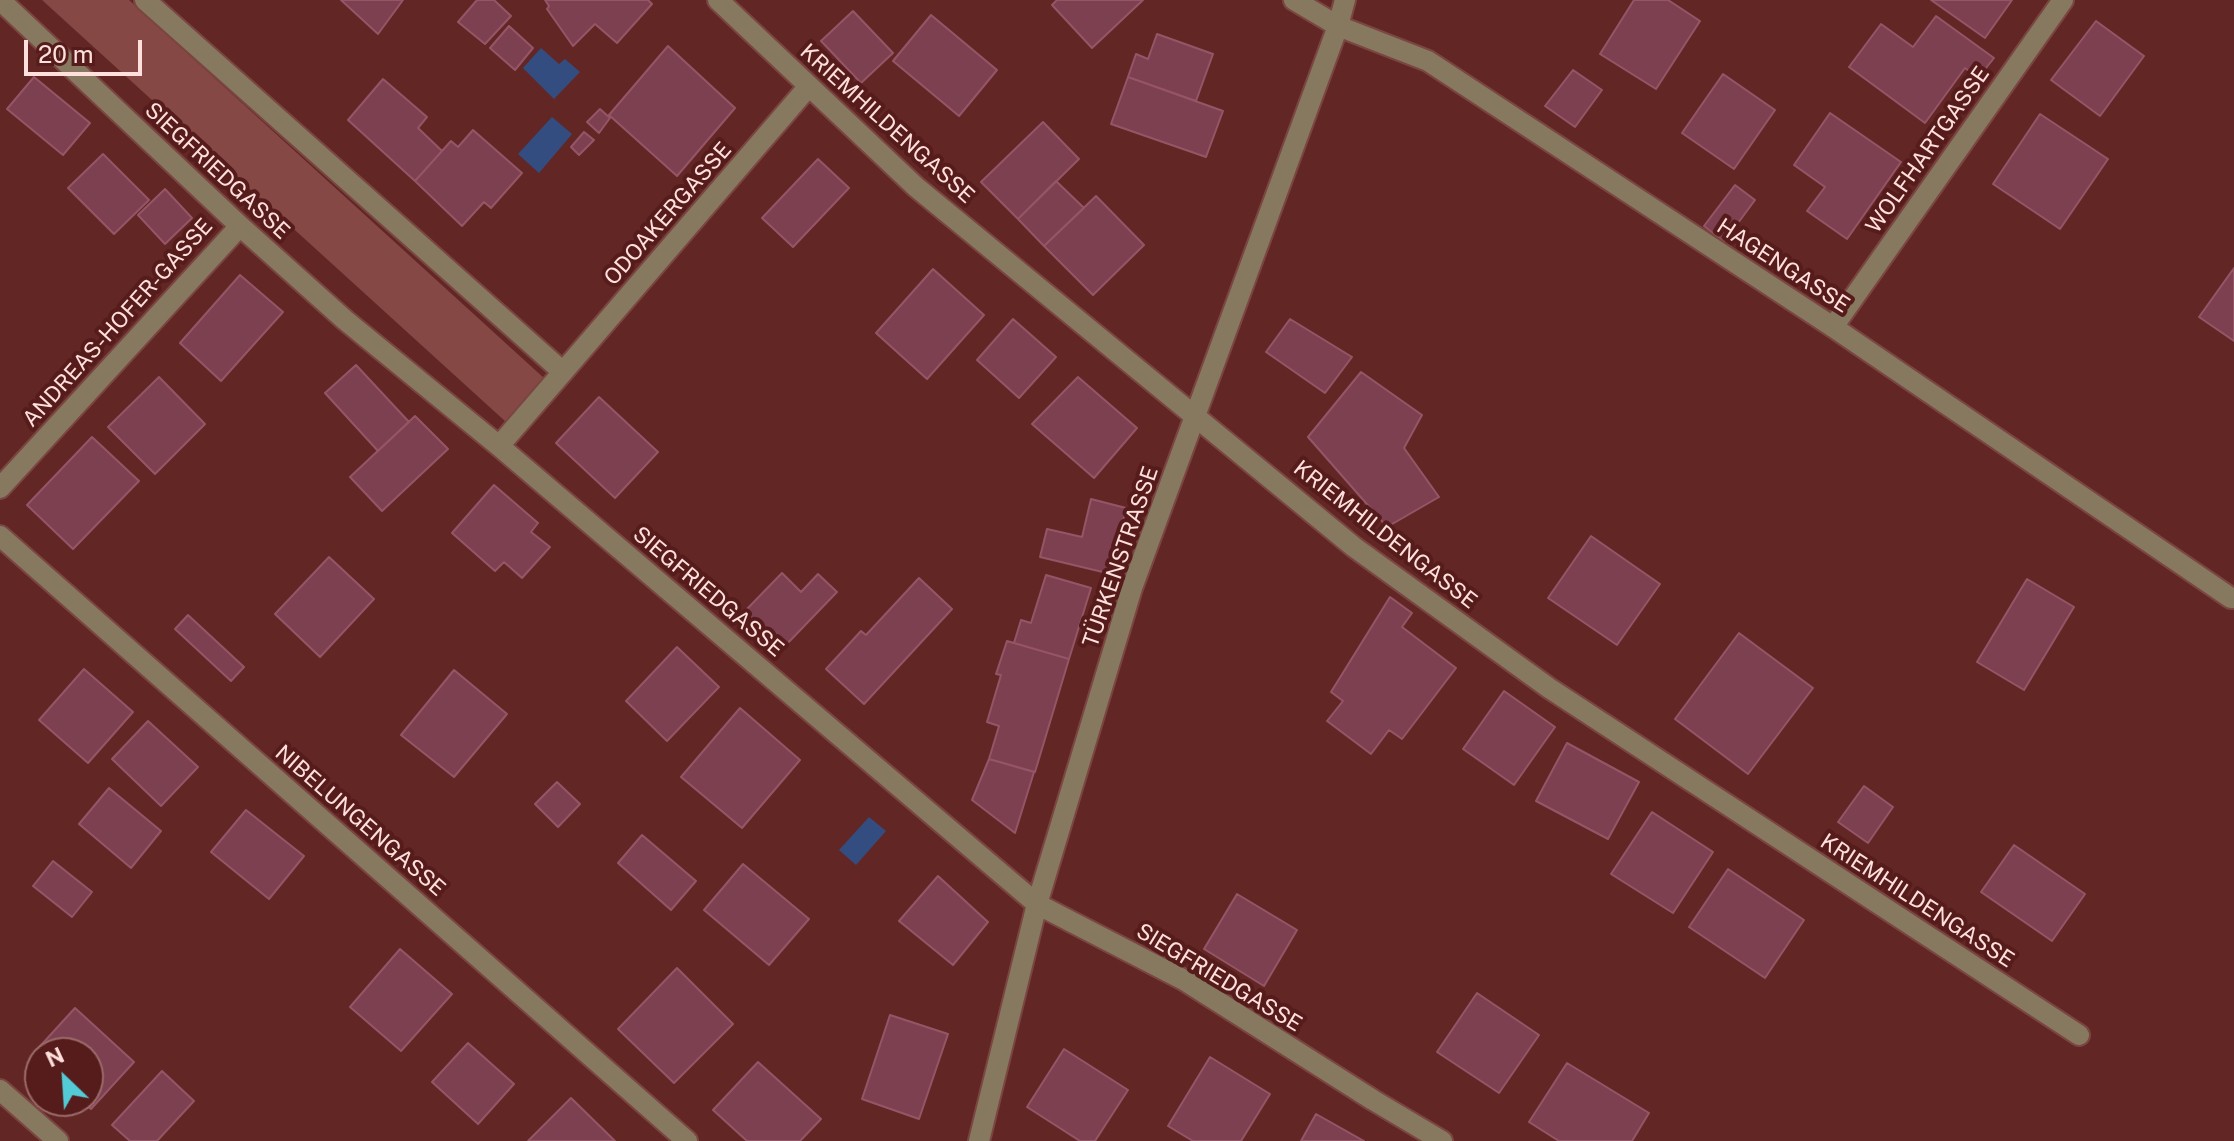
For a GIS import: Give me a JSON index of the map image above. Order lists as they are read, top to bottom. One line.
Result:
{"streets":{"street":["KRIEMHILDENGASSE","WOLFHARTGASSE","SIEGFRIEDGASSE","ODOAKERGASSE","HAGENGASSE","ANDREAS-HOFER-GASSE","TÜRKENSTRASSE","NIBELUNGENGASSE"]},"crossings":[["KRIEMHILDENGASSE","ODOAKERGASSE"],["KRIEMHILDENGASSE","TÜRKENSTRASSE"],["WOLFHARTGASSE","HAGENGASSE"],["SIEGFRIEDGASSE","ODOAKERGASSE"],["SIEGFRIEDGASSE","ANDREAS-HOFER-GASSE"],["SIEGFRIEDGASSE","TÜRKENSTRASSE"],["HAGENGASSE","TÜRKENSTRASSE"]],"scale_bar":"20 m","north":"top left"}
